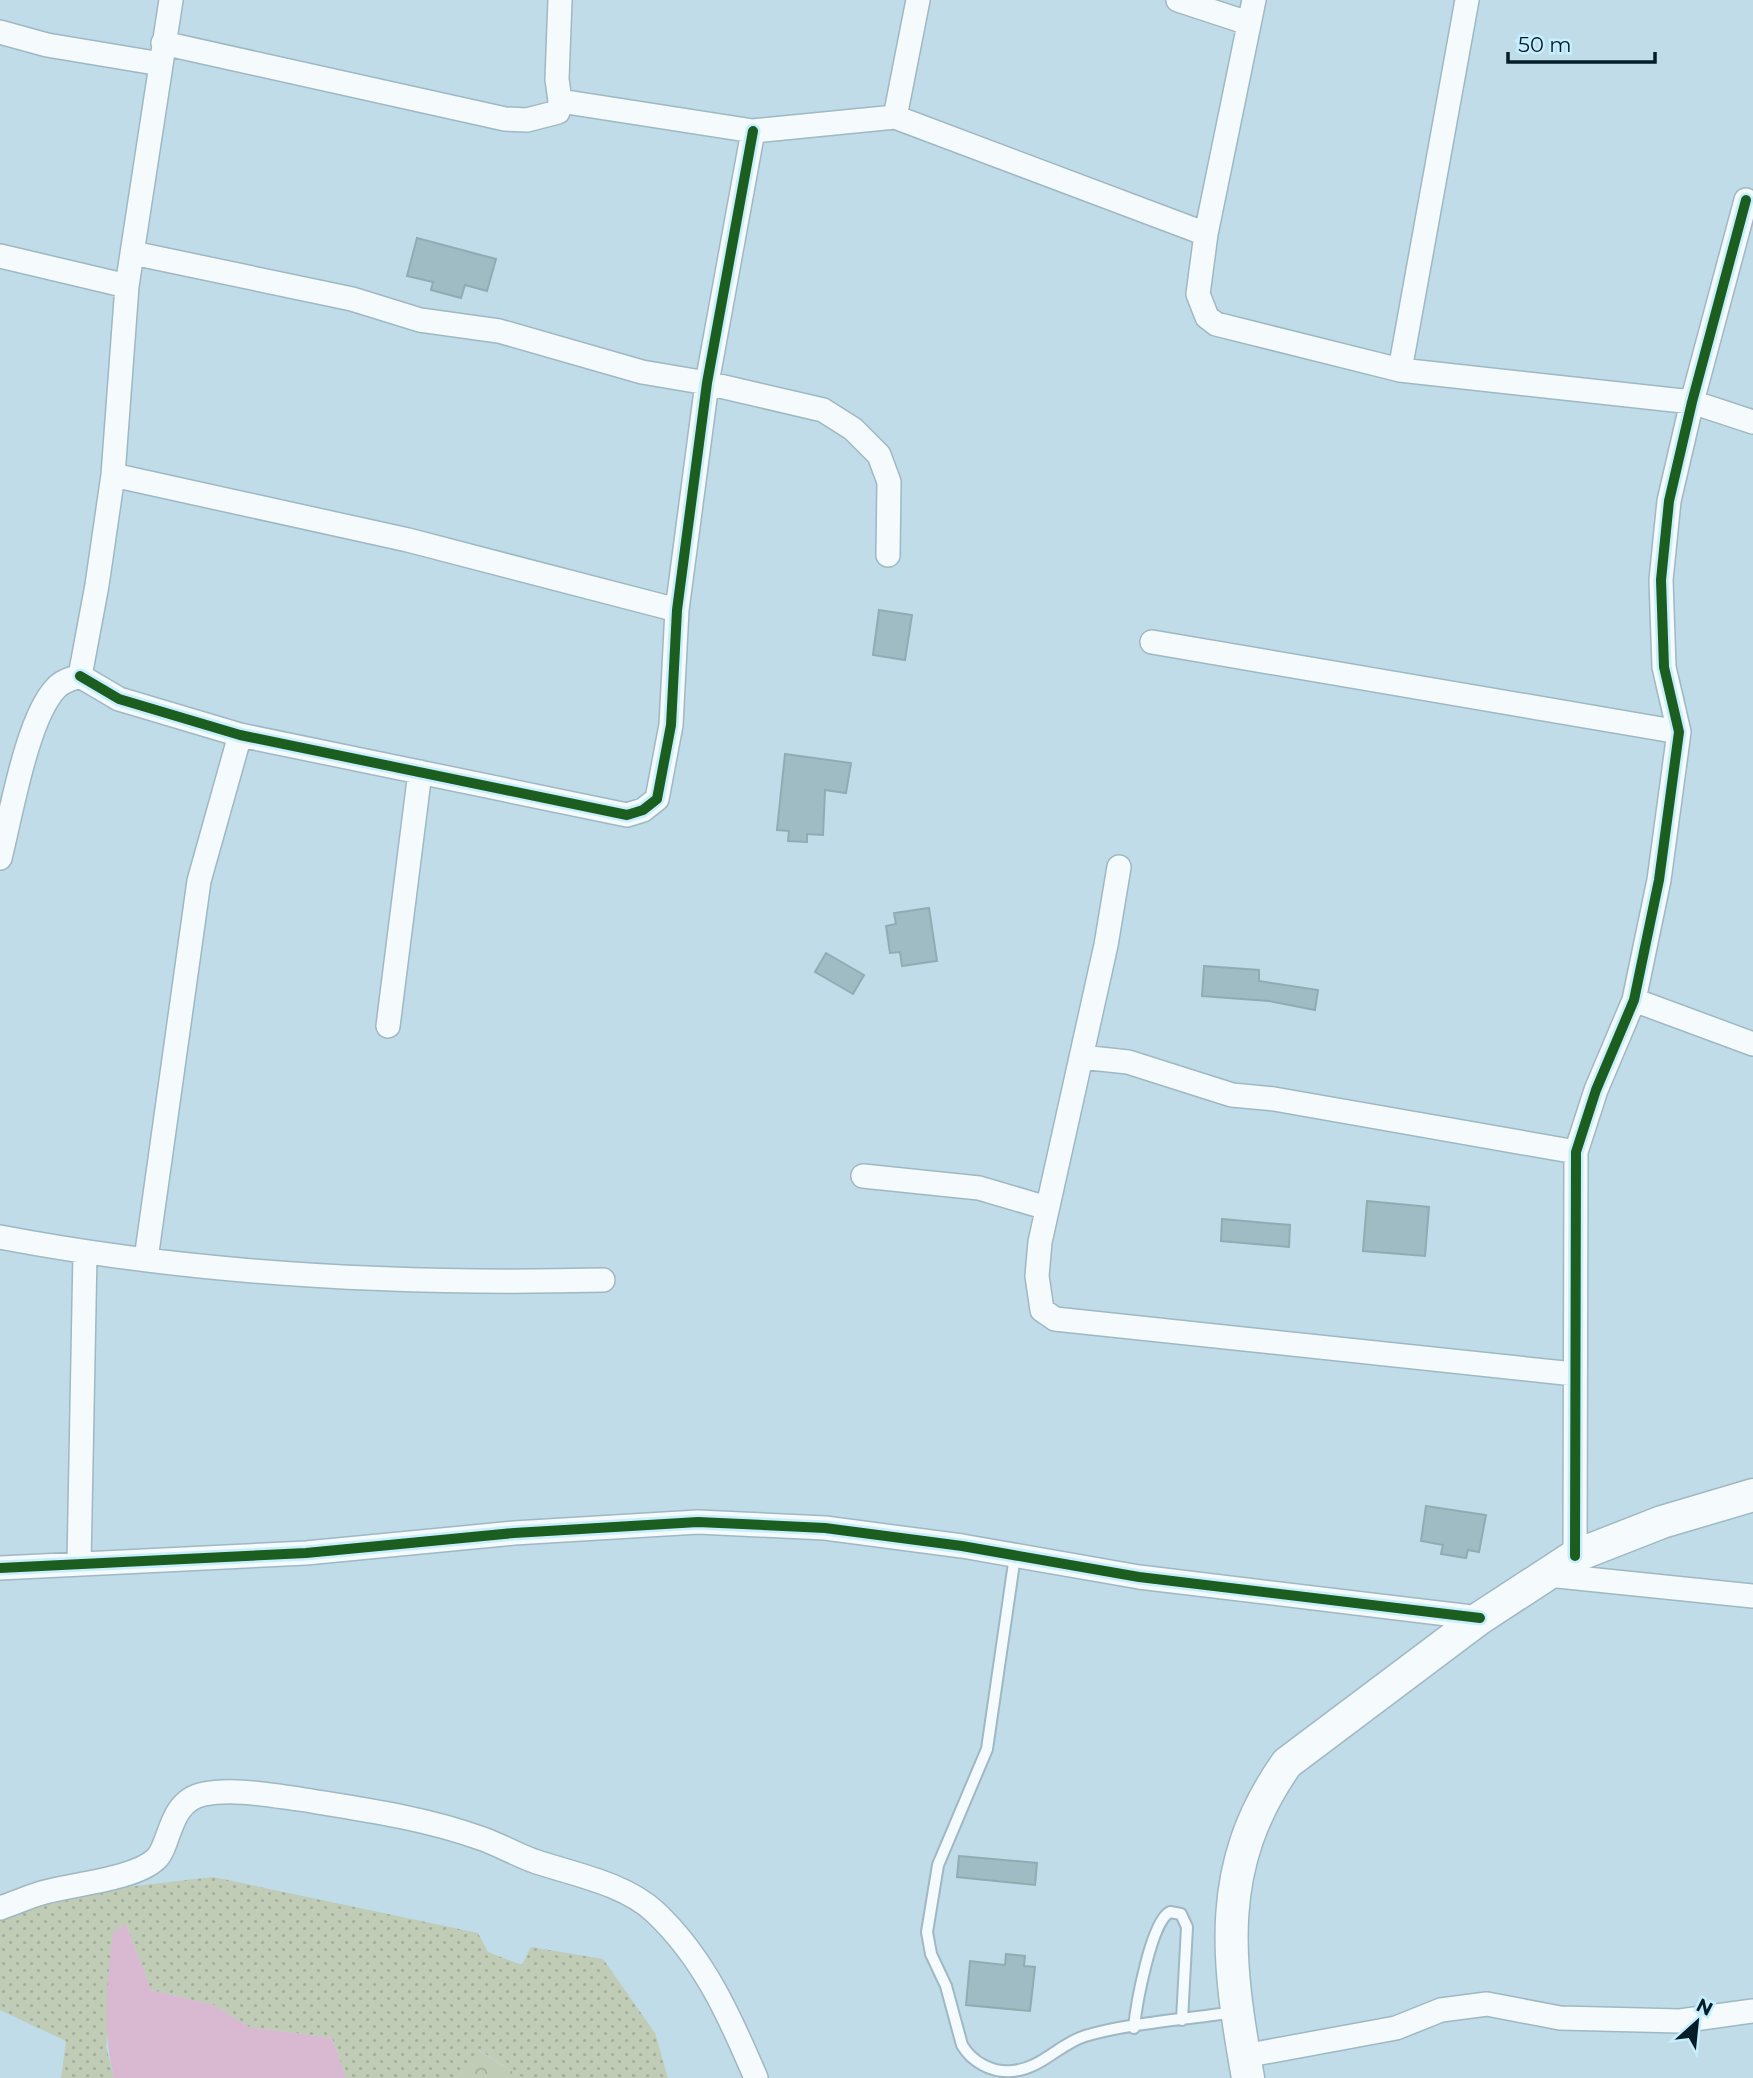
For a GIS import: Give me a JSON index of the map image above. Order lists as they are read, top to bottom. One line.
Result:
{"scale_bar":"50 m","north":"top right"}
